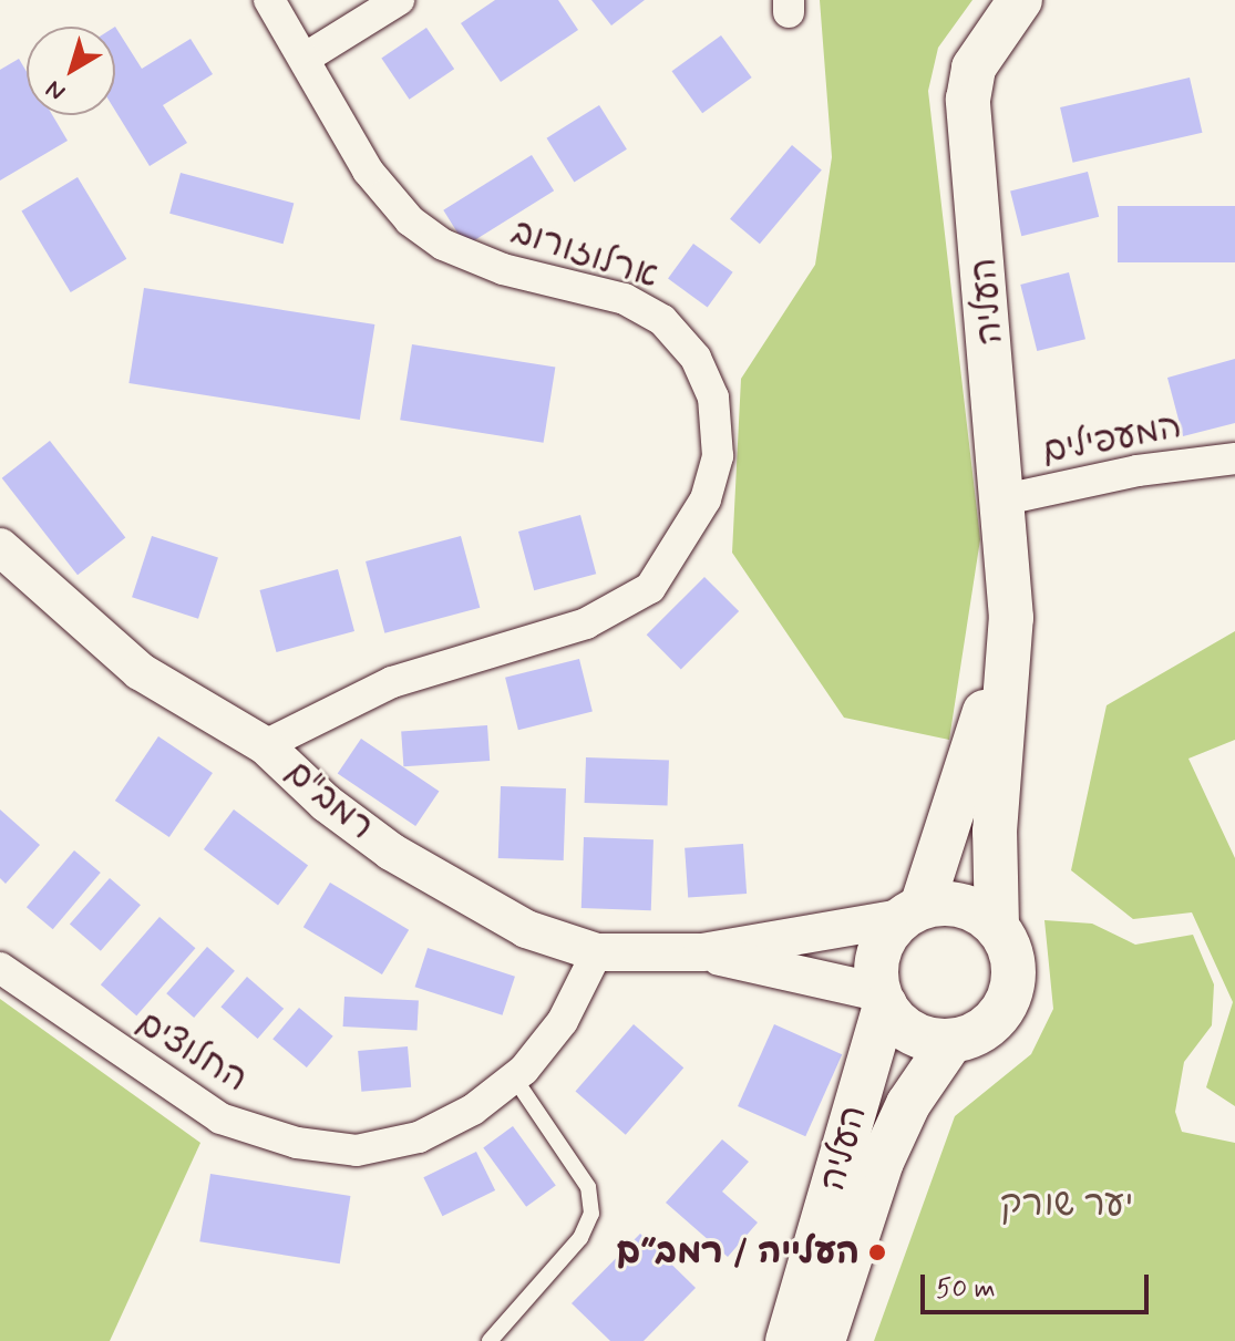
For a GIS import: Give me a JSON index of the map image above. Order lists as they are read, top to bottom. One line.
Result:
{"streets":{"main road":["העליה"],"street":["ארלוזורוב","המעפילים","רמב\"ם","החלוצים"]},"crossings":[["ארלוזורוב","רמב\"ם"],["העליה","המעפילים"],["העליה","רמב\"ם"],["רמב\"ם","החלוצים"]],"parks":["יער שורק"],"places":["העלייה / רמב״ם"],"scale_bar":"50 m","north":"bottom left"}
